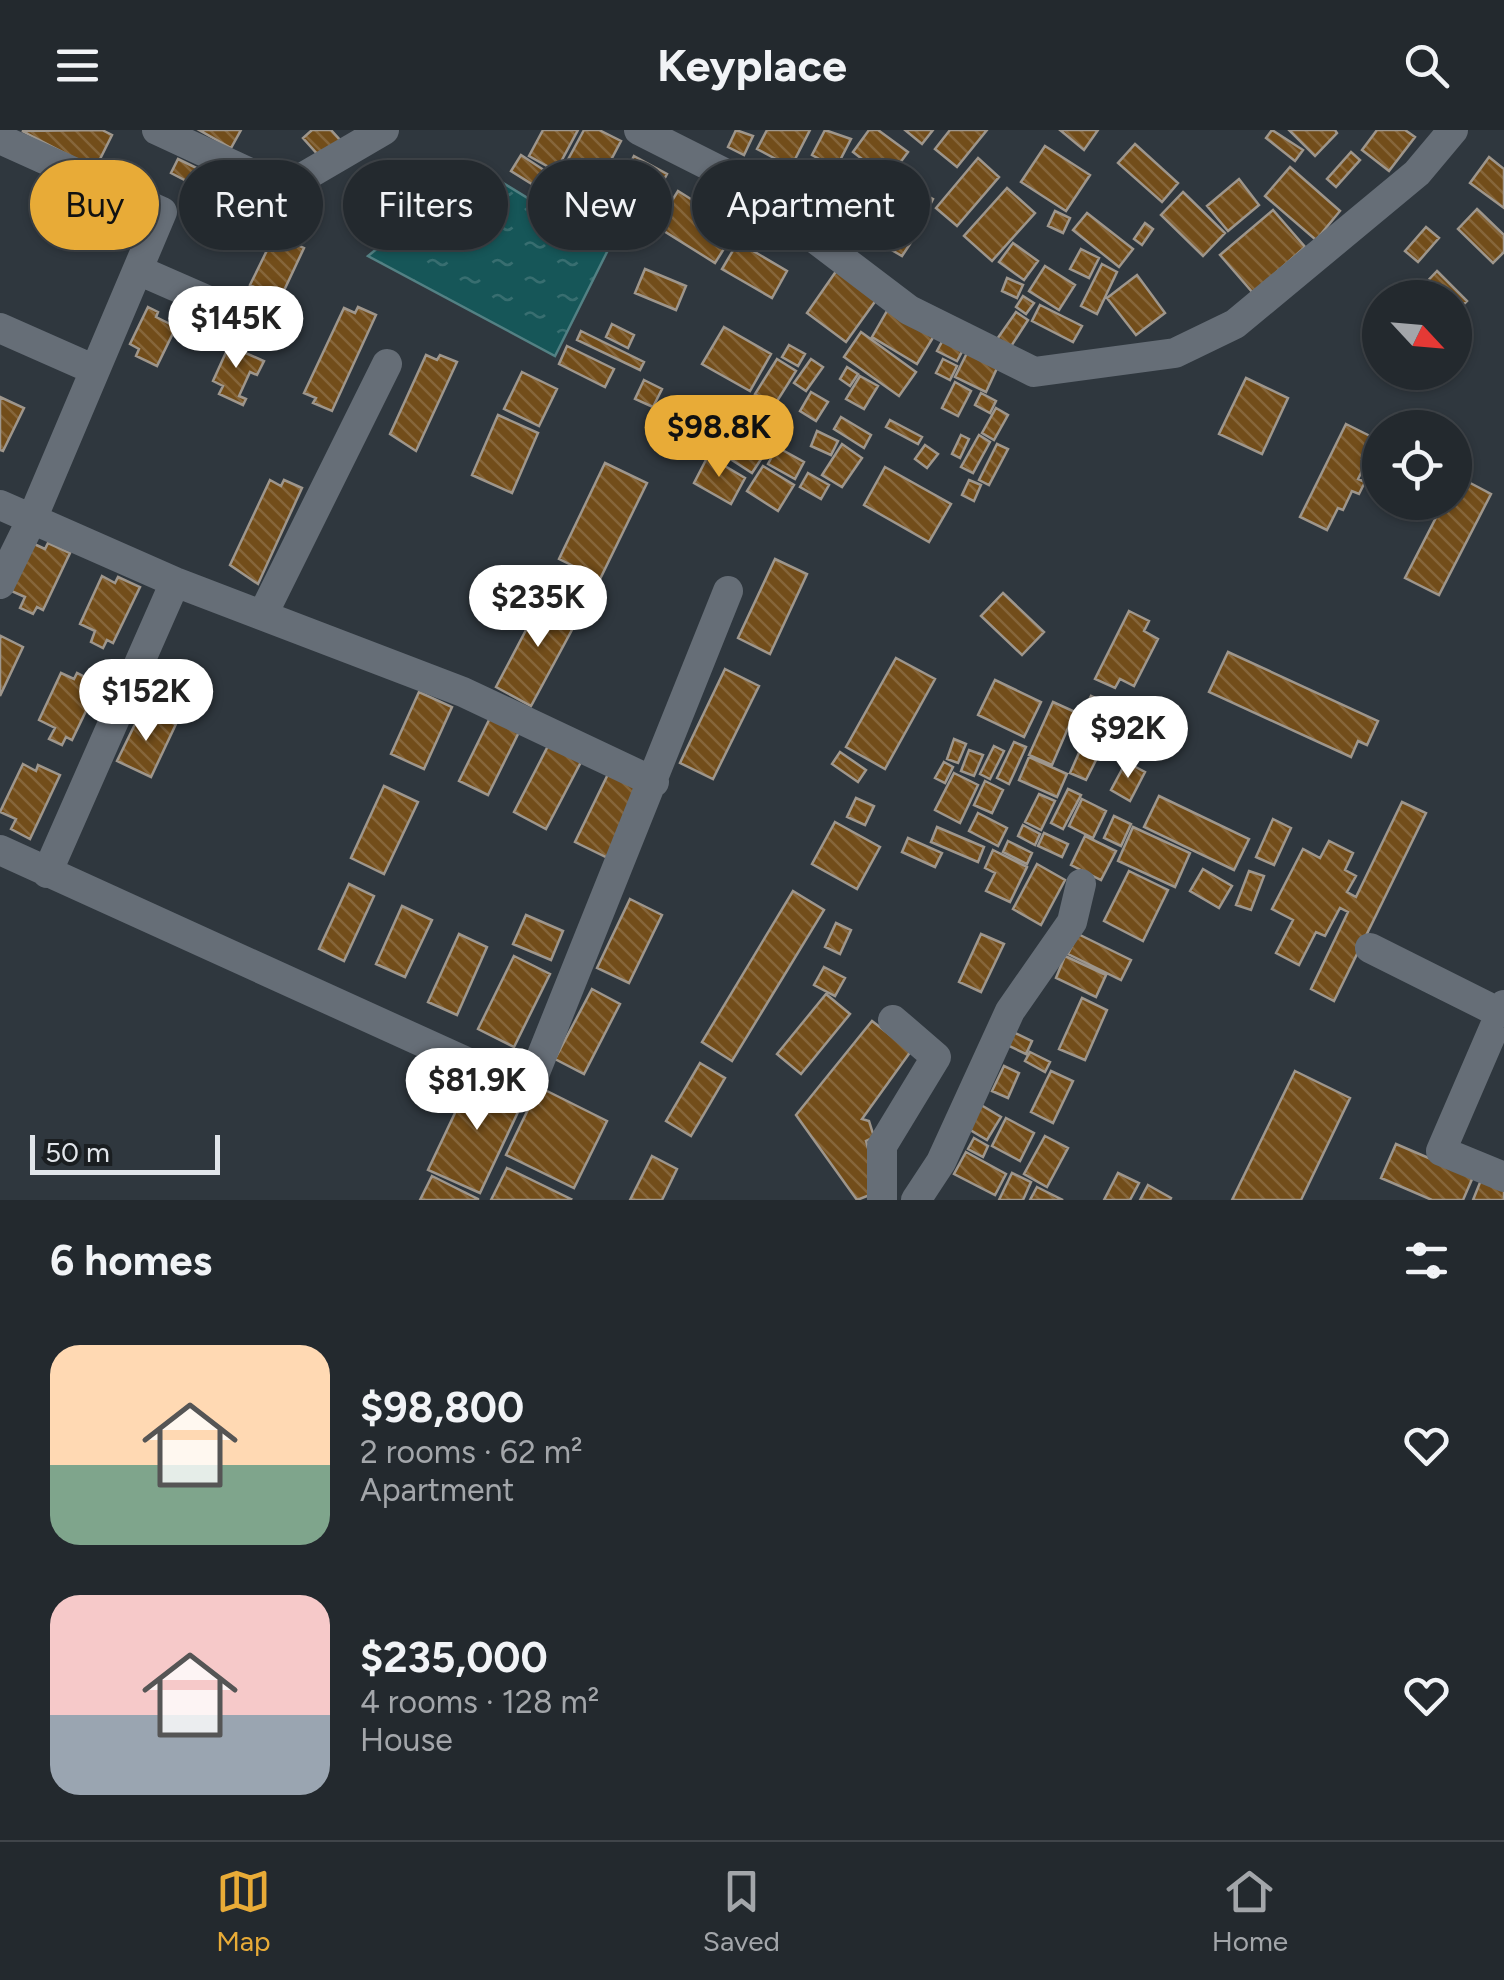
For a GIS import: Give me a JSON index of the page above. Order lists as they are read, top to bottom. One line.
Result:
{"scale_bar":"50 m","north":"bottom right","page":{"header":"Keyplace","chip":["Buy","Rent","Filters","New","Apartment"],"price":["$145K","$98.8K","$235K","$152K","$92K","$81.9K"],"scale":"50 m","heading":"6 homes","list":[{"name":"$98,800","note":"2 rooms · 62 m² · Apartment"},{"name":"$235,000","note":"4 rooms · 128 m² · House"}],"tabs":["Map","Saved","Home"]}}
